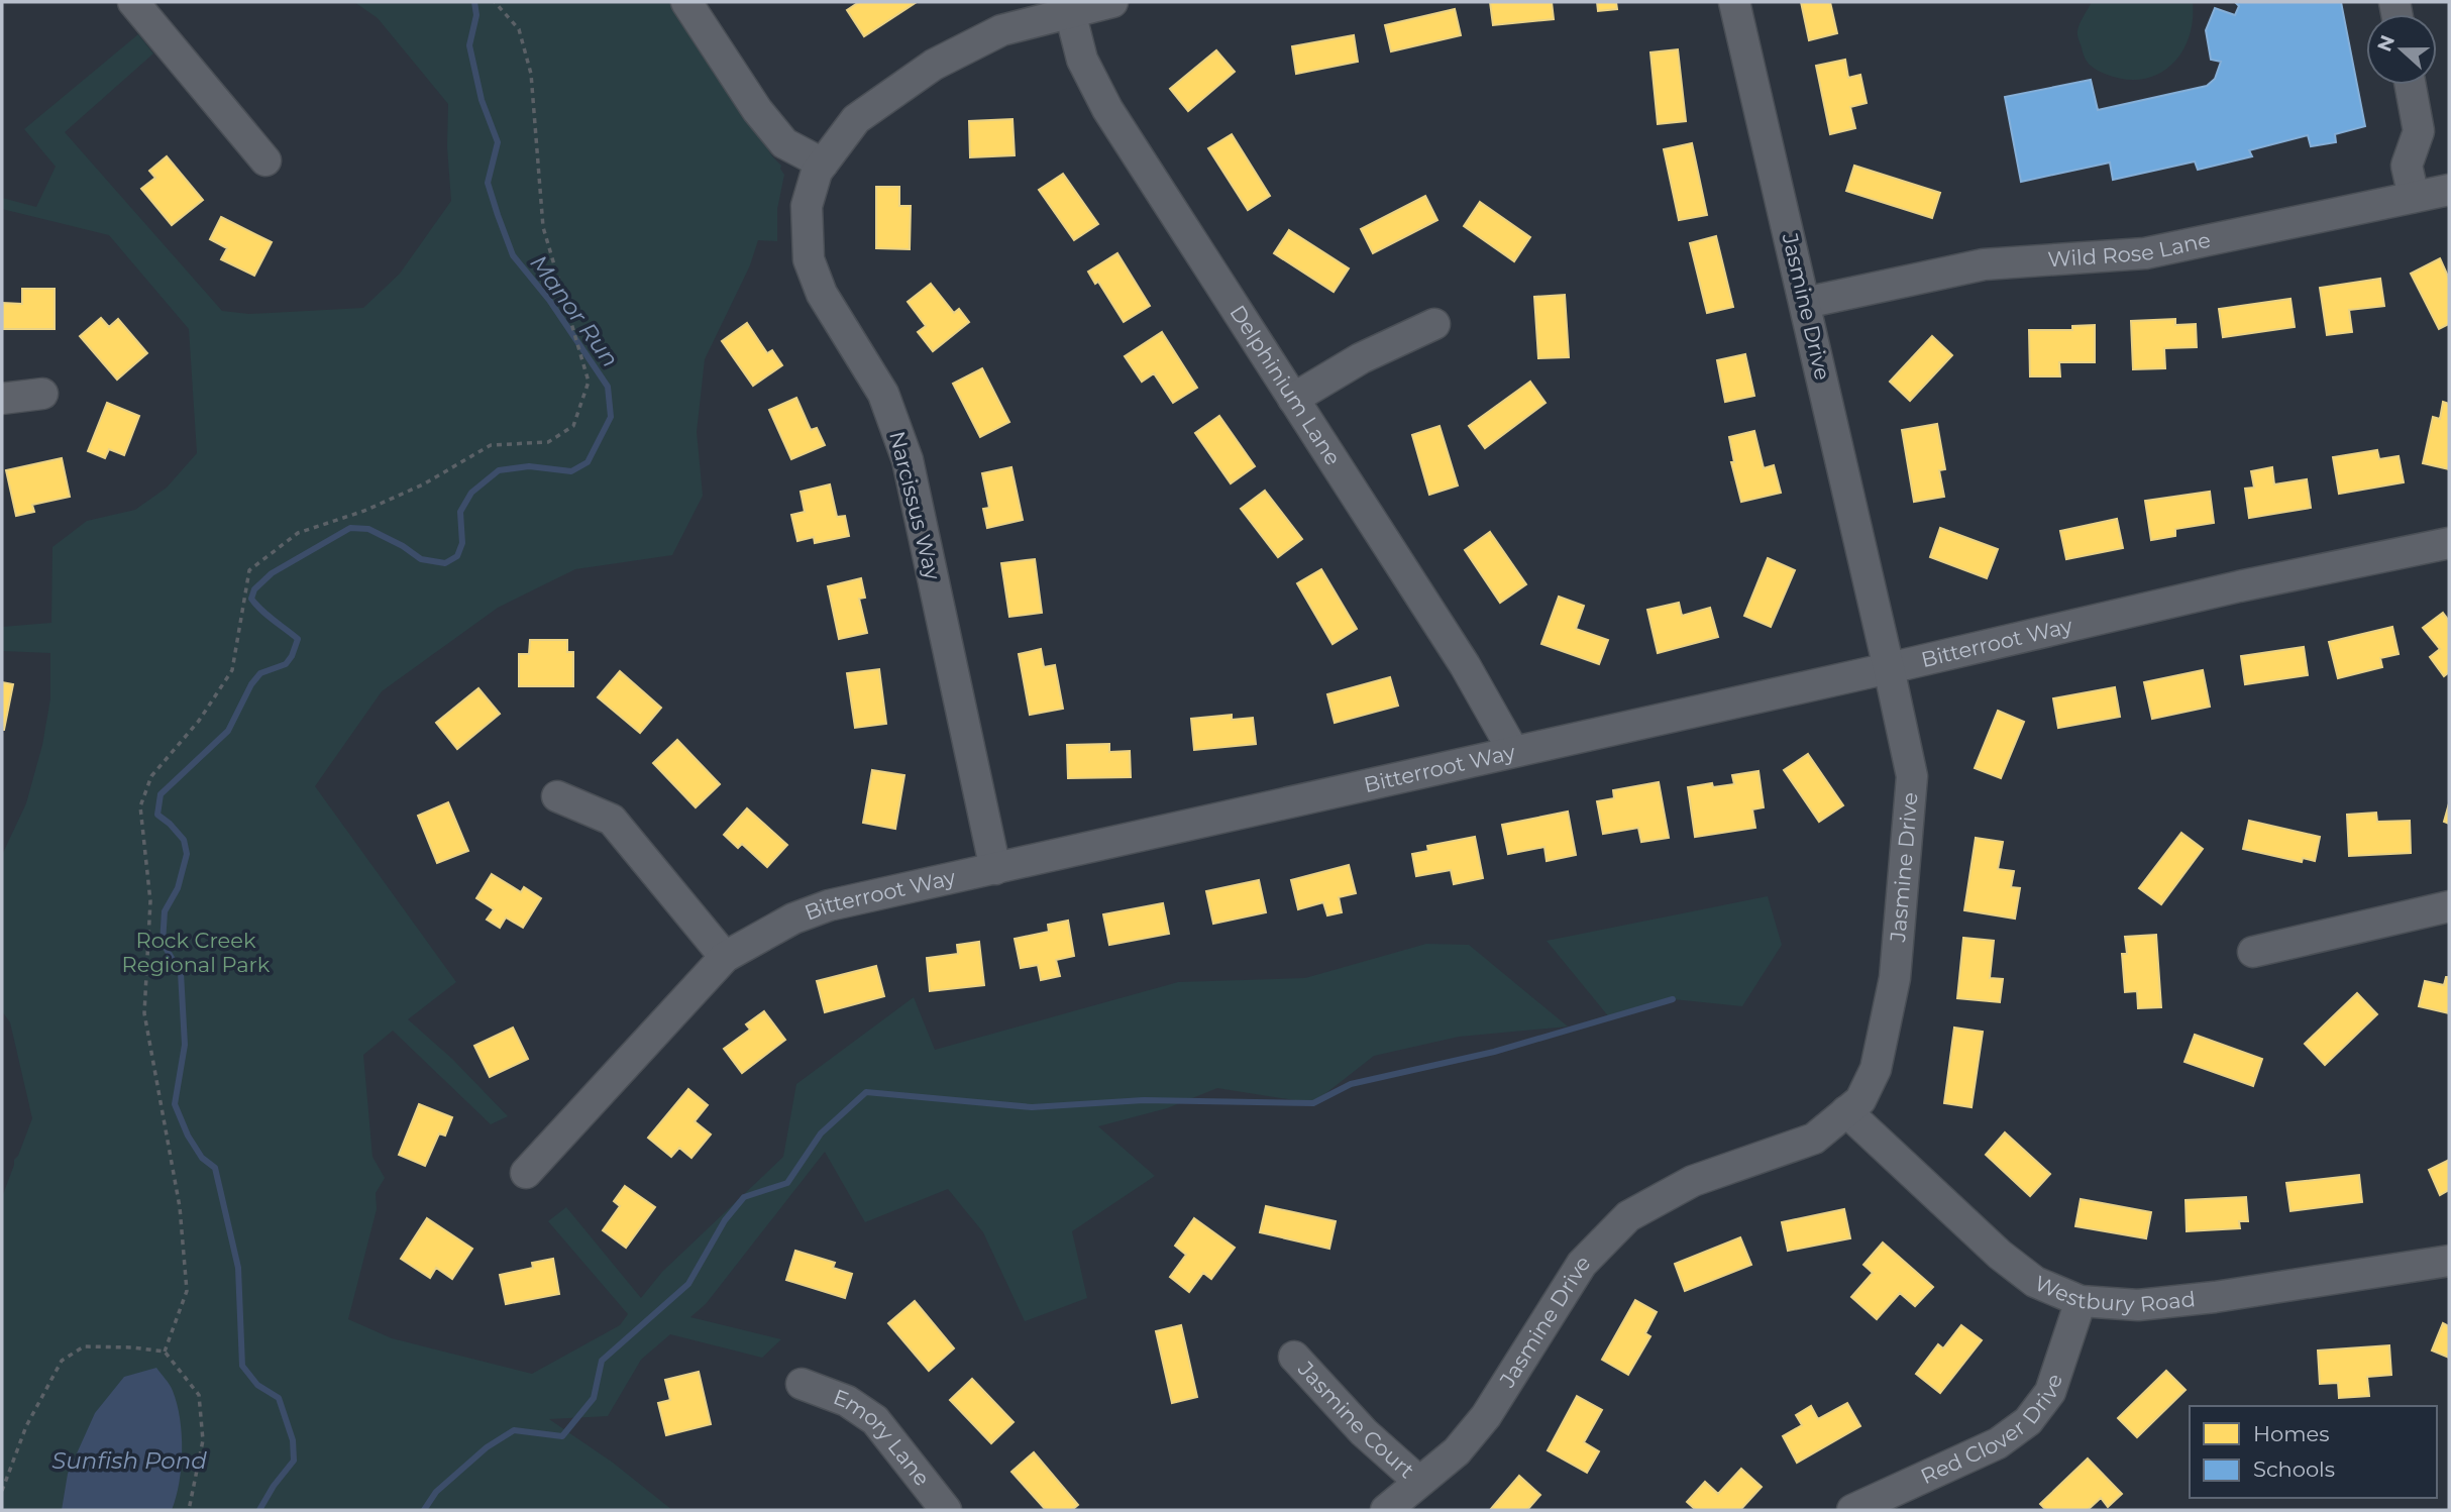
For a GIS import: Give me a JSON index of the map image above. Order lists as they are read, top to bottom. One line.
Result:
{"streets":{"street":["Wild Rose Lane","Jasmine Drive","Delphinium Lane","Narcissus Way","Bitterroot Way","Westbury Road","Jasmine Court","Red Clover Drive","Emory Lane"]},"crossings":[["Wild Rose Lane","Jasmine Drive"],["Jasmine Drive","Bitterroot Way"],["Jasmine Drive","Westbury Road"],["Jasmine Drive","Jasmine Court"],["Delphinium Lane","Narcissus Way"],["Delphinium Lane","Bitterroot Way"],["Narcissus Way","Bitterroot Way"],["Westbury Road","Red Clover Drive"]],"water":["Manor Run","Sunfish Pond"],"parks":["Rock Creek Regional Park"],"legend":["Homes","Schools"],"north":"left"}
